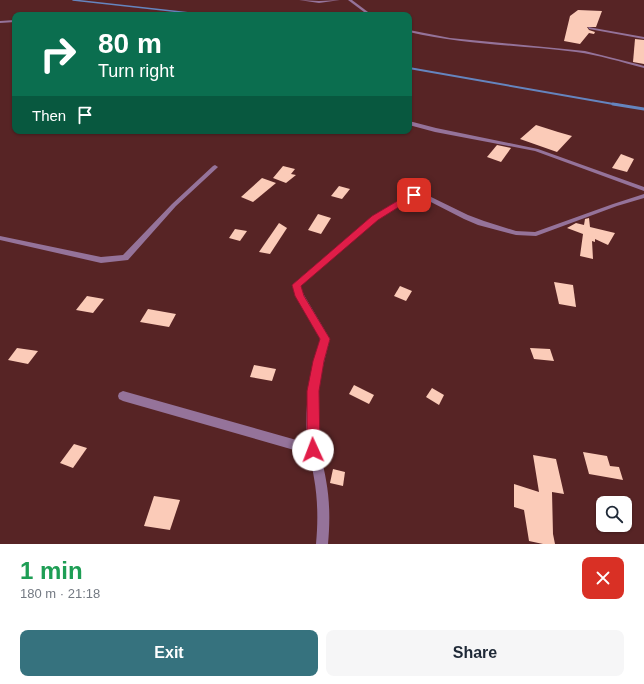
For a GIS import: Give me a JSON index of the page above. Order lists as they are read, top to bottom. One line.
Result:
{"page":{"turn":["80 m","Turn right"],"then":"Then","heading":["1 min","180 m · 21:18"],"buttons":["Exit","Share"]}}
